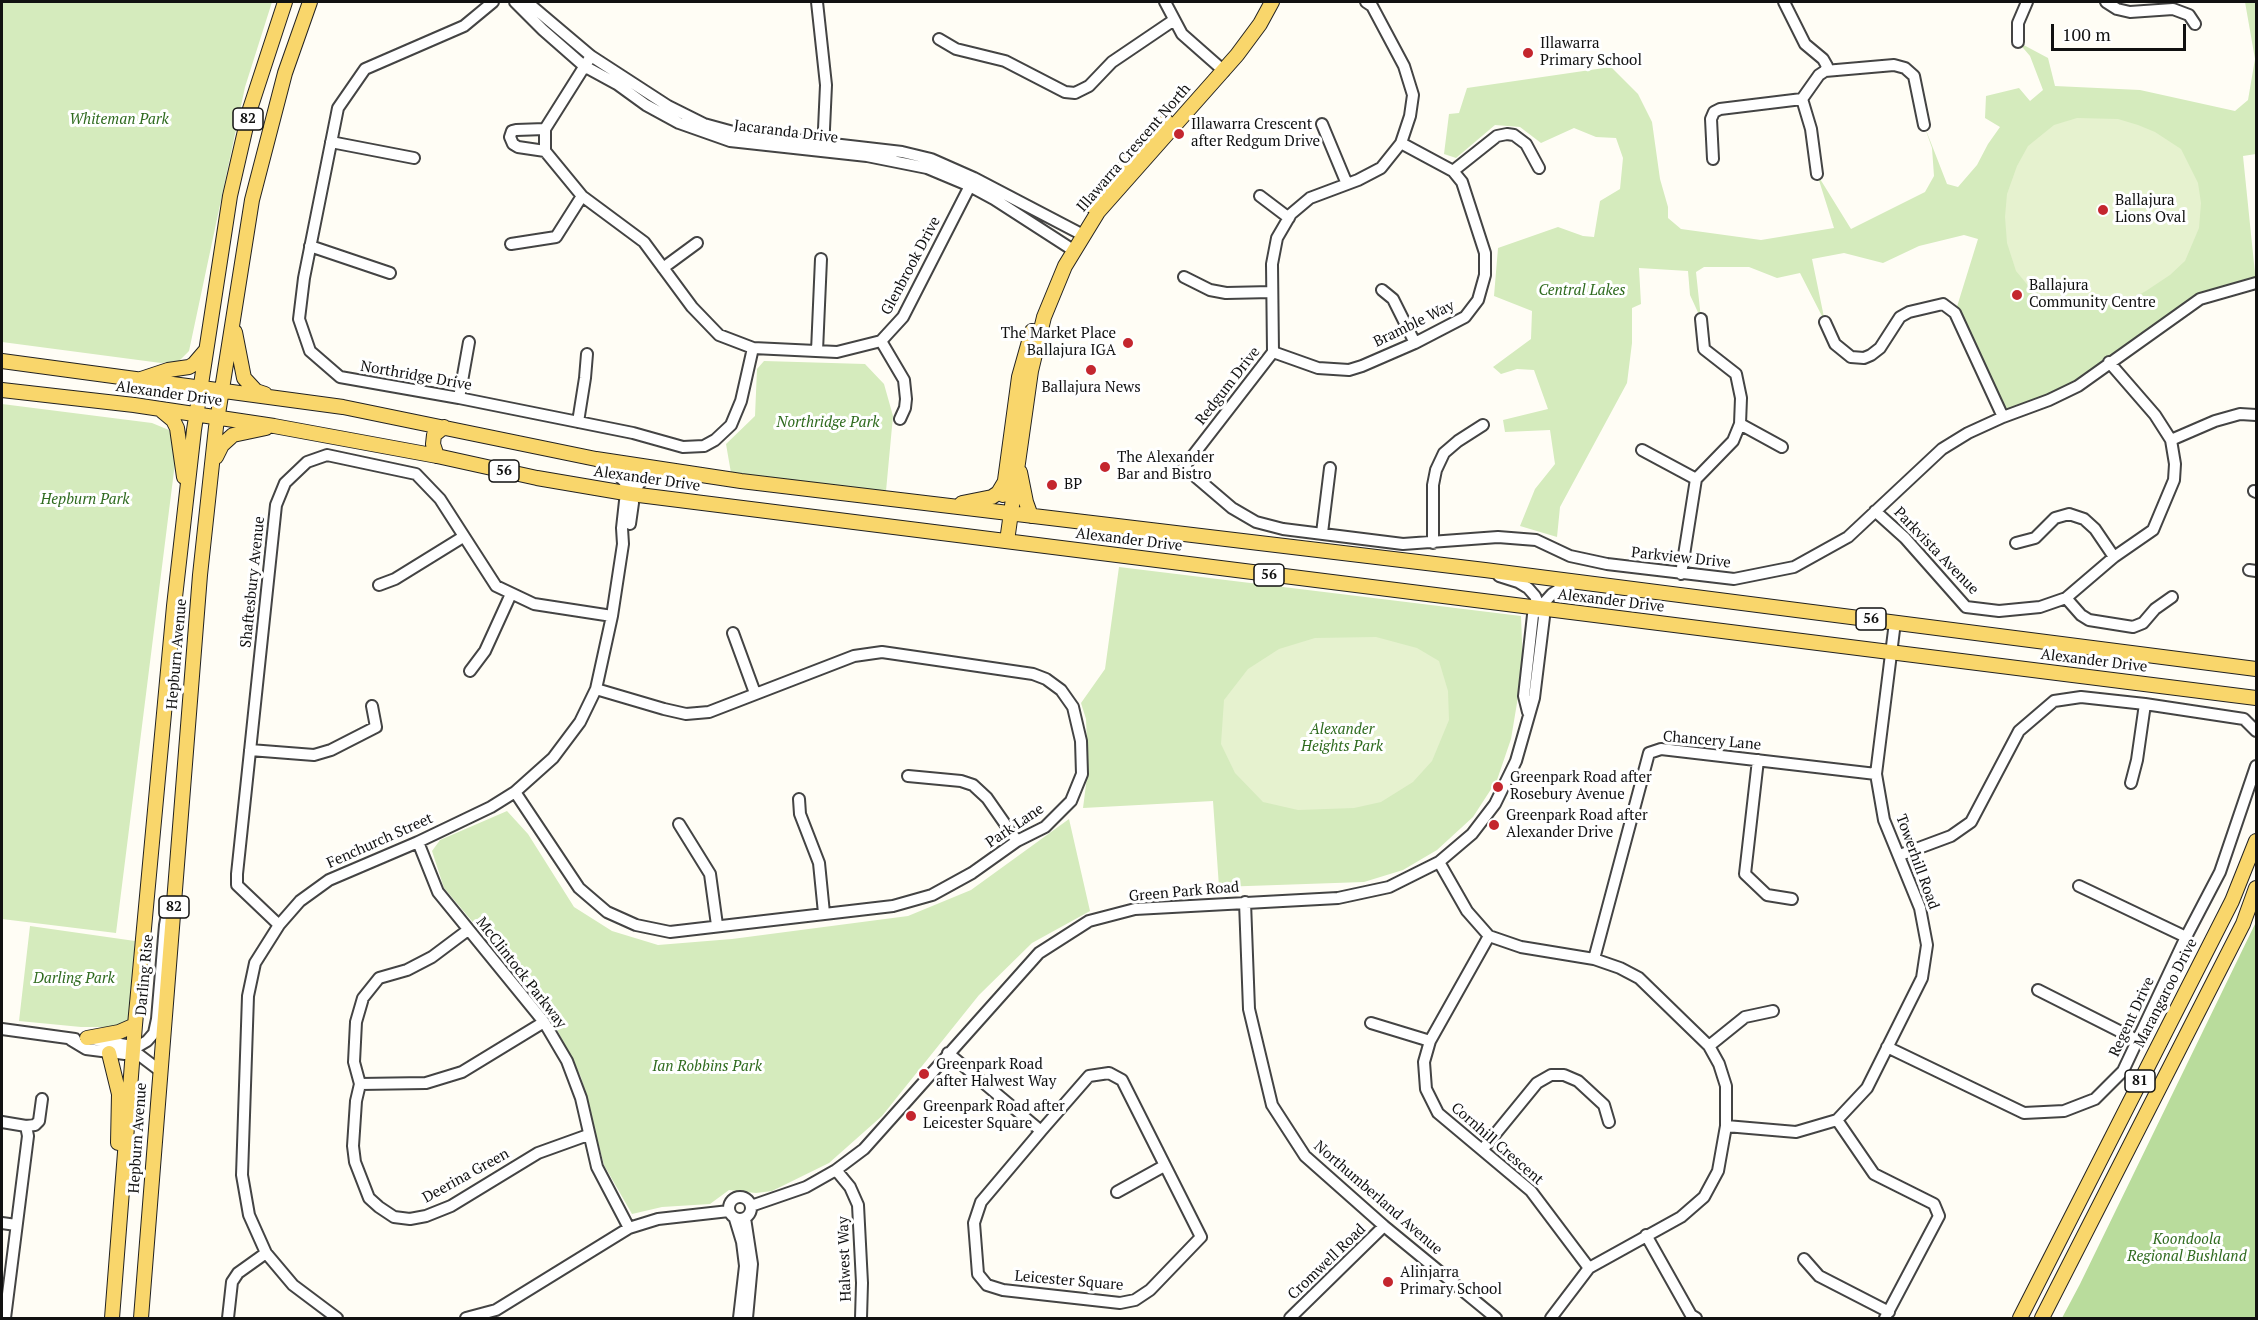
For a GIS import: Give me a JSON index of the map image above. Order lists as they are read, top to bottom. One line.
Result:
{"streets":{"main road":["82","Illawarra Crescent North","Alexander Drive","56","Hepburn Avenue","Marangaroo Drive","81"],"street":["Jacaranda Drive","Glenbrook Drive","Bramble Way","Northridge Drive","Redgum Drive","Parkvista Avenue","Parkview Drive","Shaftesbury Avenue","Chancery Lane","Park Lane","Fenchurch Street","Towerhill Road","Green Park Road","McClintock Parkway","Darling Rise","Regent Drive","Cornhill Crescent","Deerina Green","Northumberland Avenue","Halwest Way","Cromwell Road","Leicester Square"]},"crossings":[["Jacaranda Drive","Illawarra Crescent North"],["Jacaranda Drive","Glenbrook Drive"],["Illawarra Crescent North","Alexander Drive"],["Bramble Way","Redgum Drive"],["Redgum Drive","Parkview Drive"],["Alexander Drive","Hepburn Avenue"],["Alexander Drive","Fenchurch Street"],["Alexander Drive","Towerhill Road"],["Alexander Drive","Green Park Road"],["Parkvista Avenue","Parkview Drive"],["Shaftesbury Avenue","Fenchurch Street"],["Hepburn Avenue","Darling Rise"],["Chancery Lane","Towerhill Road"],["Park Lane","Fenchurch Street"],["Fenchurch Street","McClintock Parkway"],["Towerhill Road","Regent Drive"],["Green Park Road","Northumberland Avenue"],["Green Park Road","Halwest Way"],["McClintock Parkway","Deerina Green"],["Northumberland Avenue","Cromwell Road"]],"parks":["Whiteman Park","Central Lakes","Northridge Park","Hepburn Park","Alexander Heights Park","Darling Park","Ian Robbins Park","Koondoola Regional Bushland"],"places":["Illawarra Primary School","Illawarra Crescent after Redgum Drive","Ballajura Lions Oval","Ballajura Community Centre","The Market Place Ballajura IGA","Ballajura News","The Alexander Bar and Bistro","BP","Greenpark Road after Rosebury Avenue","Greenpark Road after Alexander Drive","Greenpark Road after Halwest Way","Greenpark Road after Leicester Square","Alinjarra Primary School"],"scale_bar":"100 m"}
